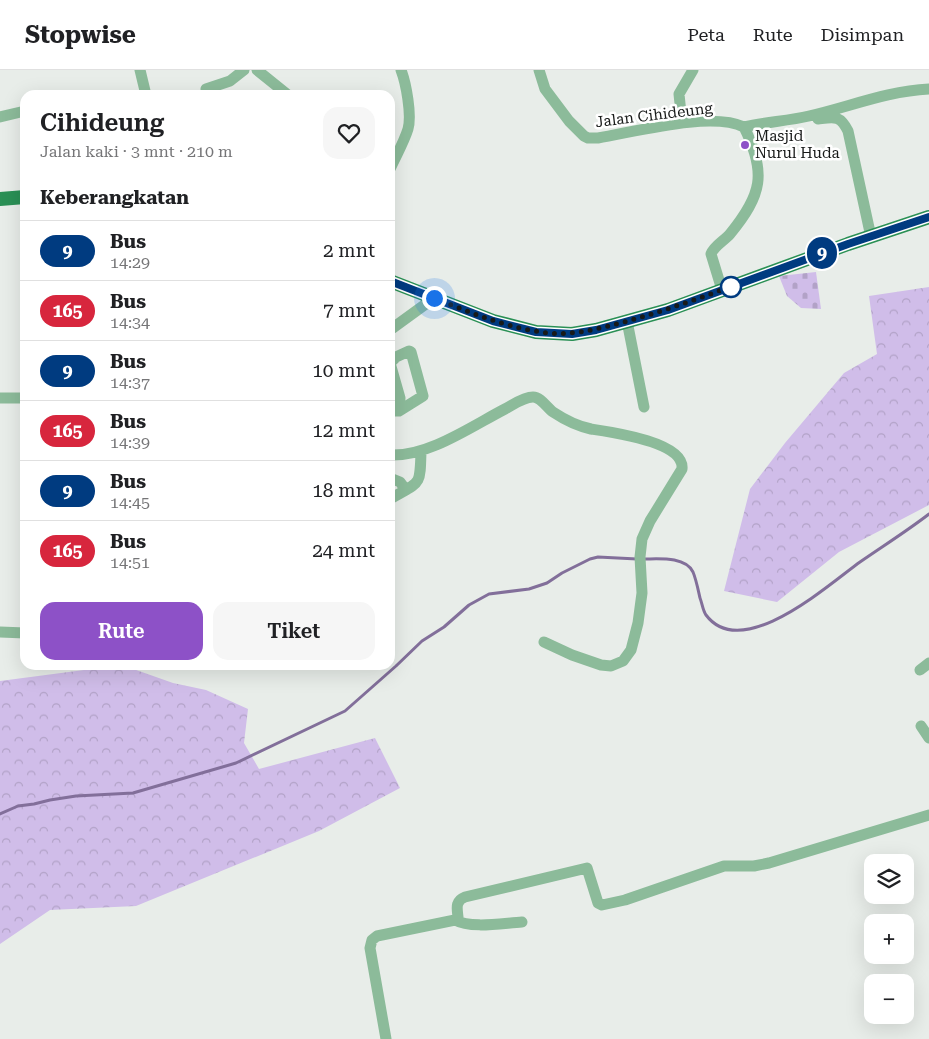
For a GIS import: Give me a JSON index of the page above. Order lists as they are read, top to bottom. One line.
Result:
{"streets":{"street":["Jalan Cihideung"]},"places":["Masjid Nurul Huda"],"lines":["bus line 9"],"page":{"header":"Stopwise","nav":["Peta","Rute","Disimpan"],"on_map":"9","heading":[["Cihideung","Jalan kaki · 3 mnt · 210 m"],"Keberangkatan"],"list":[{"mark":"9","name":"Bus","note":"14:29","value":"2 mnt"},{"mark":"165","name":"Bus","note":"14:34","value":"7 mnt"},{"mark":"9","name":"Bus","note":"14:37","value":"10 mnt"},{"mark":"165","name":"Bus","note":"14:39","value":"12 mnt"},{"mark":"9","name":"Bus","note":"14:45","value":"18 mnt"},{"mark":"165","name":"Bus","note":"14:51","value":"24 mnt"}],"buttons":["Rute","Tiket"],"map_buttons":["+","−"]}}
